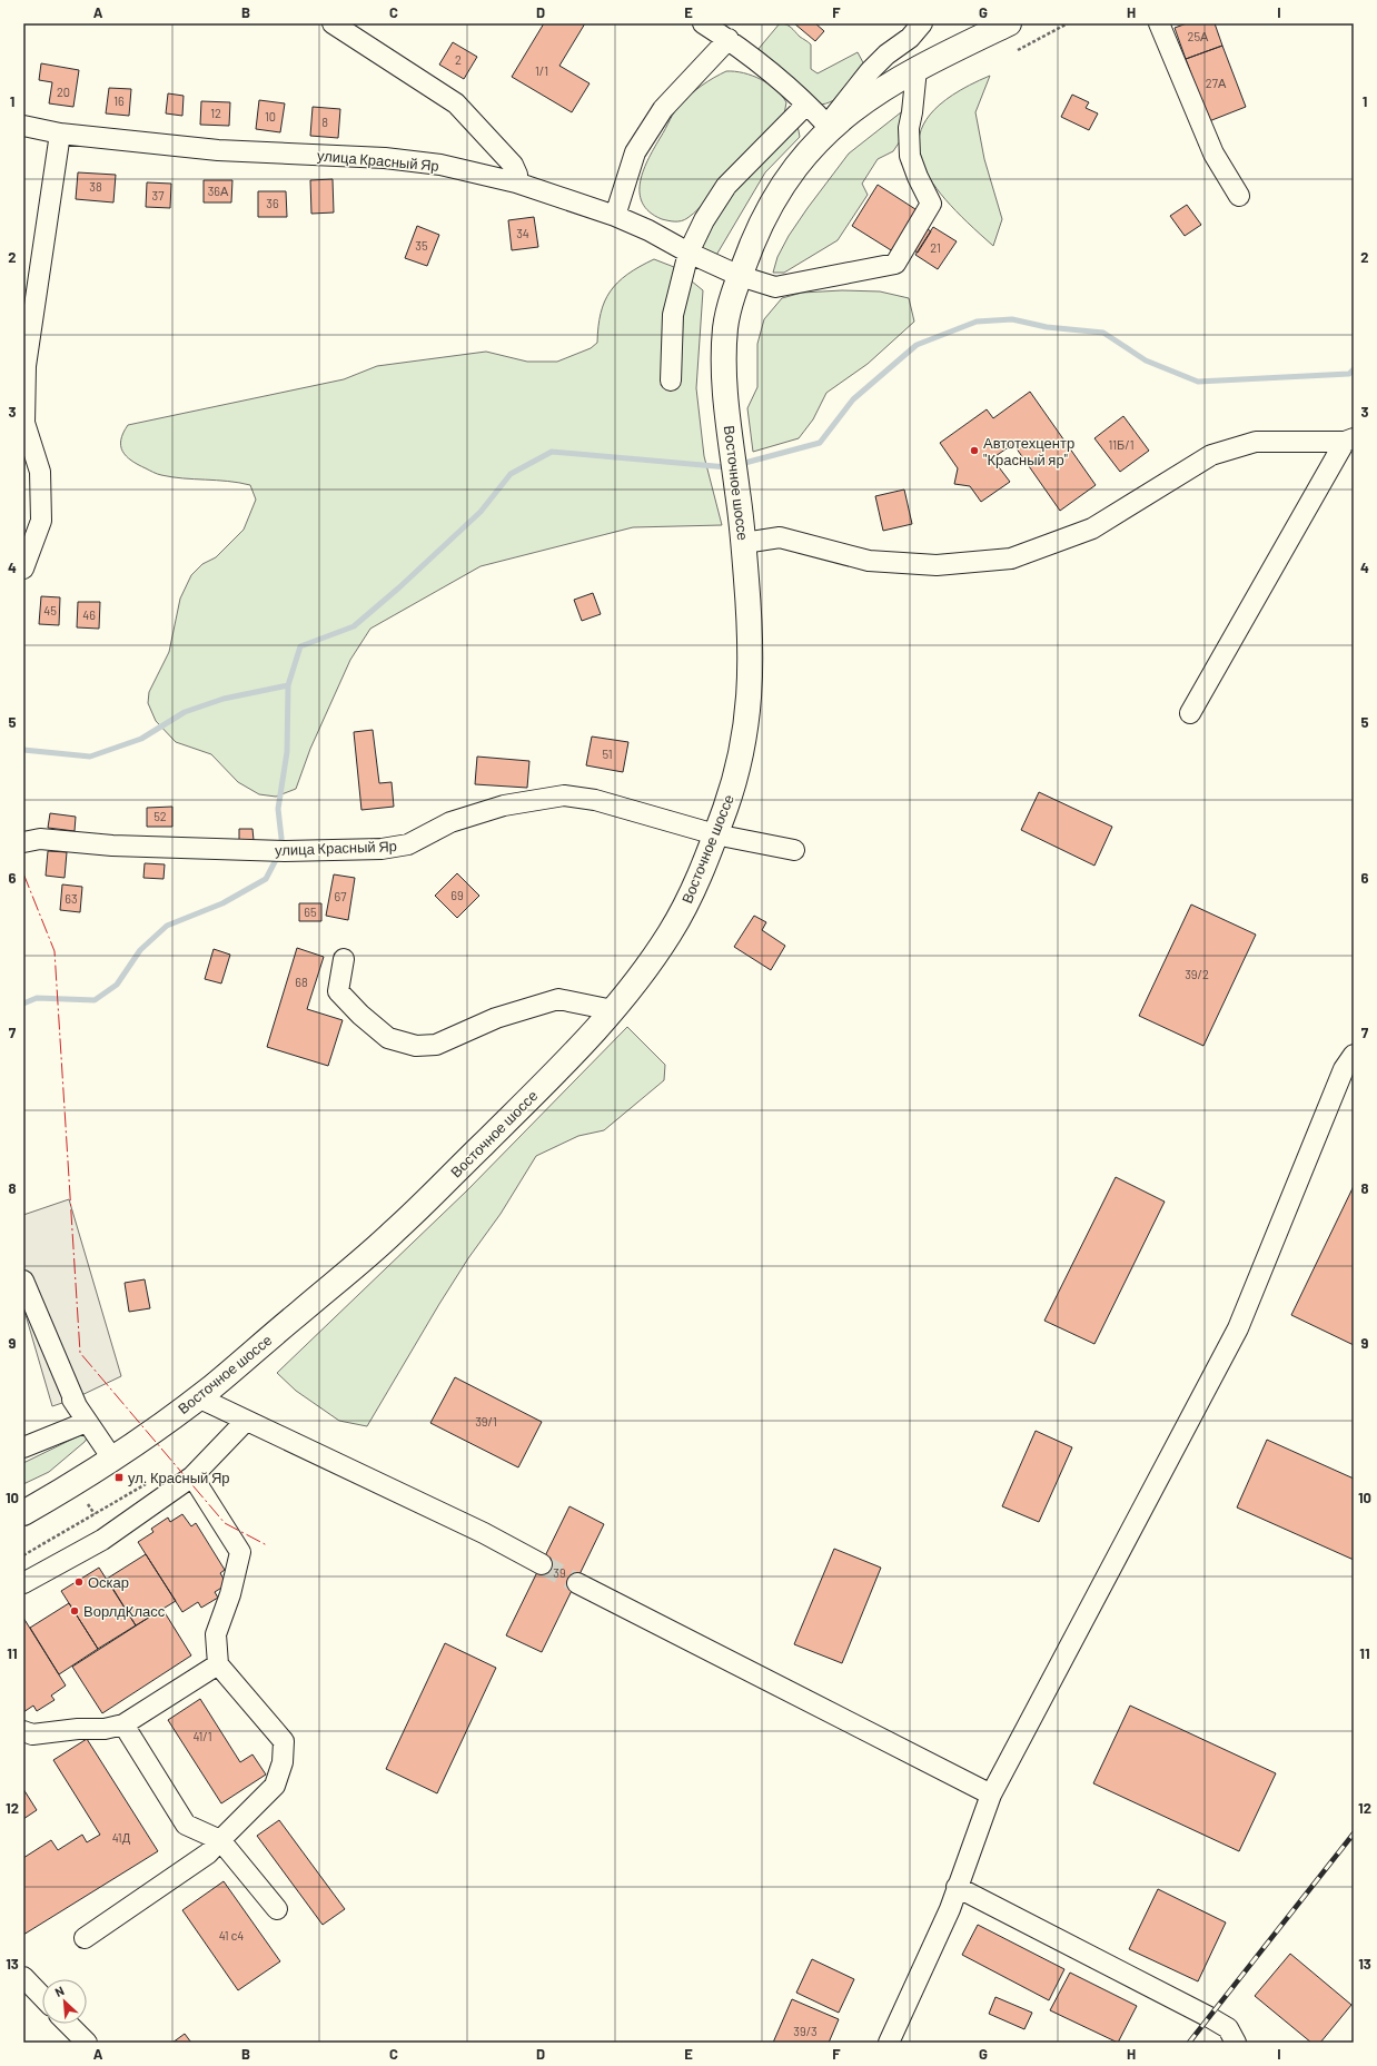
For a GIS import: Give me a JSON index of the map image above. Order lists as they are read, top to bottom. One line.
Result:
{"streets":{"main road":["Восточное шоссе"],"street":["улица Красный Яр"]},"crossings":[["улица Красный Яр","Восточное шоссе"]],"places":{"other":["Автотехцентр \"Красный яр\"","Оскар","ВорлдКласс"],"transit":["ул. Красный Яр"]},"house_numbers":["25А","2","1/1","27А","20","16","12","10","8","38","36А","37","36","34","35","21","11Б/1","45","46","51","52","69","67","63","65","39/2","68","39/1","39","41/1","41Д","41 с4","39/3"],"north":"top left","grid":{"columns":["A","B","C","D","E","F","G","H","I"],"rows":["1","2","3","4","5","6","7","8","9","10","11","12","13"]}}
